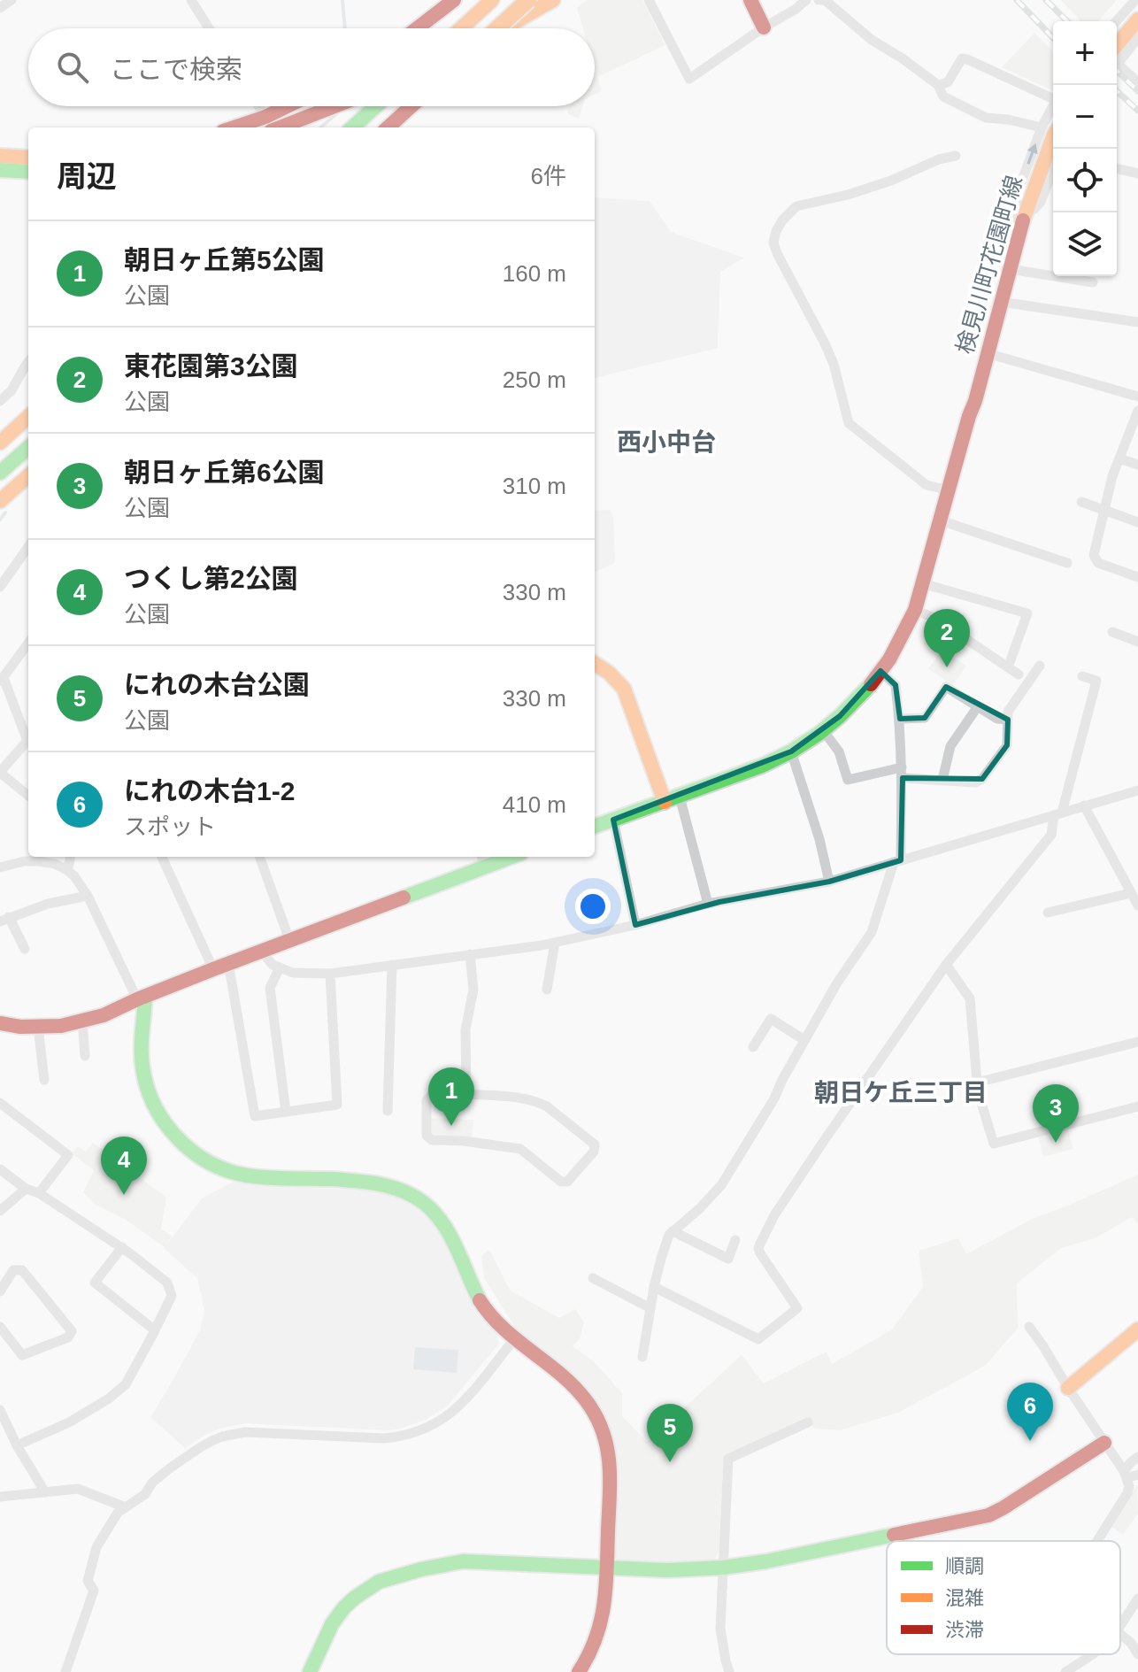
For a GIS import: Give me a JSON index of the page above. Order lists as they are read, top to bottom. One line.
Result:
{"streets":{"main road":["検見川町花園町線"]},"districts":["西小中台","朝日ケ丘三丁目"],"legend":["順調","混雑","渋滞"],"page":{"map_buttons":["+","−"],"search":"ここで検索","heading":["周辺","6件"],"list":[{"mark":"1","name":"朝日ヶ丘第5公園","note":"公園","value":"160 m"},{"mark":"2","name":"東花園第3公園","note":"公園","value":"250 m"},{"mark":"3","name":"朝日ヶ丘第6公園","note":"公園","value":"310 m"},{"mark":"4","name":"つくし第2公園","note":"公園","value":"330 m"},{"mark":"5","name":"にれの木台公園","note":"公園","value":"330 m"},{"mark":"6","name":"にれの木台1-2","note":"スポット","value":"410 m"}],"pins":["2","1","3","4","6","5"]}}
